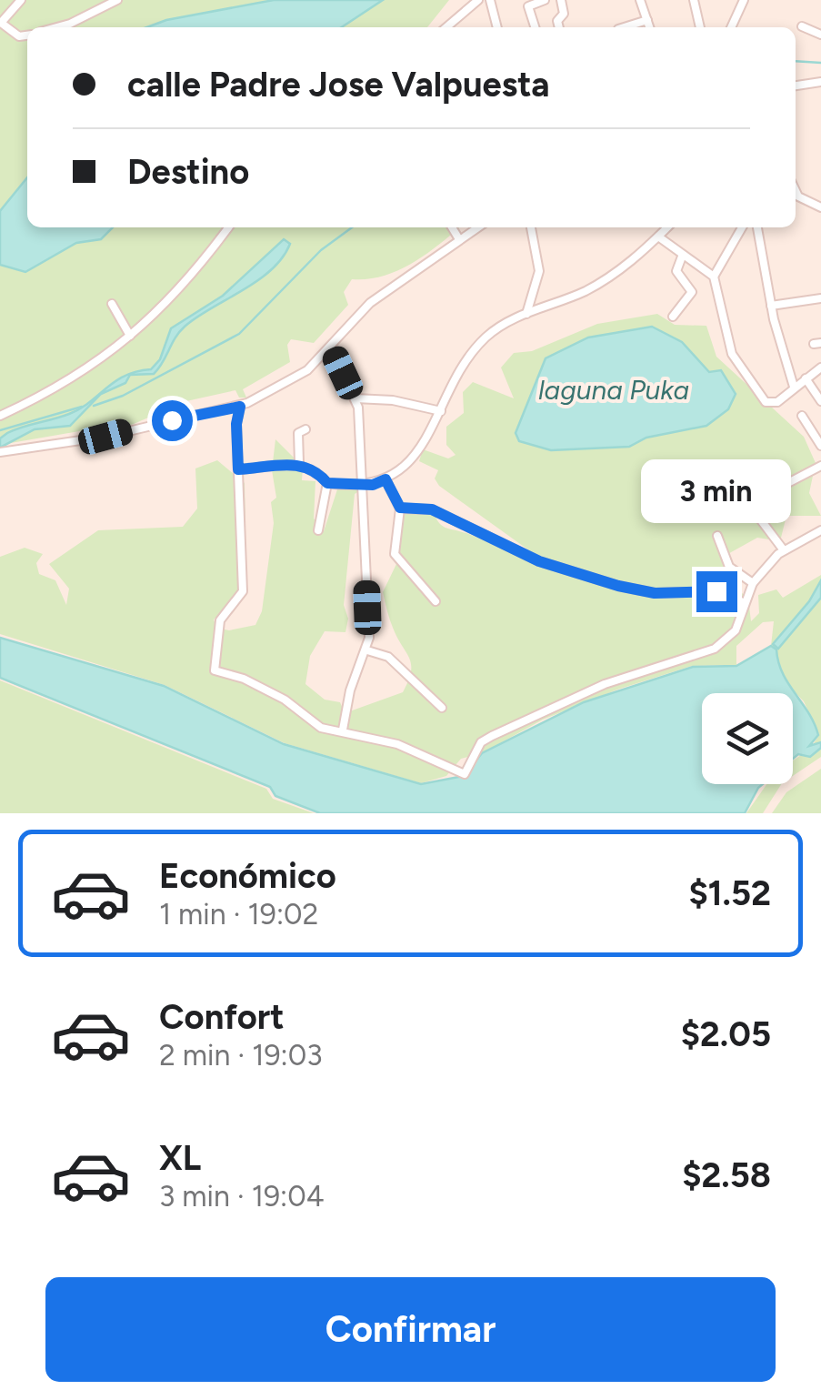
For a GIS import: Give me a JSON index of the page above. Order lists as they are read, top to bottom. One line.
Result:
{"water":["laguna Puka"],"page":{"banner":["calle Padre Jose Valpuesta","Destino"],"bubble":"3 min","list":[{"name":"Económico","note":"1 min · 19:02","value":"$1.52"},{"name":"Confort","note":"2 min · 19:03","value":"$2.05"},{"name":"XL","note":"3 min · 19:04","value":"$2.58"}],"buttons":"Confirmar"}}
